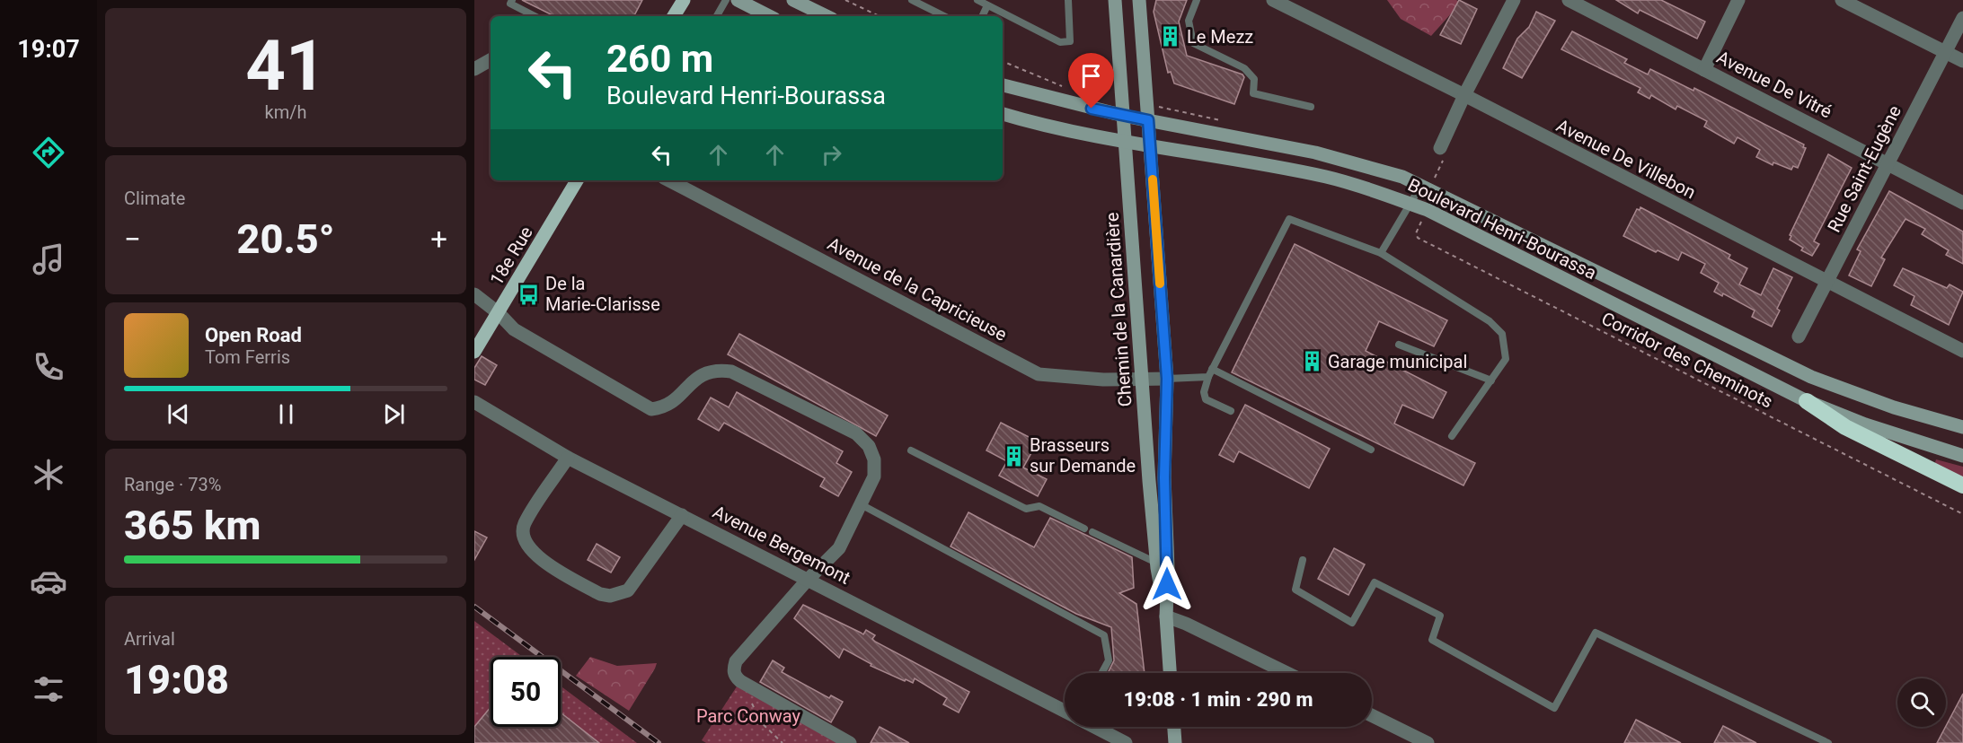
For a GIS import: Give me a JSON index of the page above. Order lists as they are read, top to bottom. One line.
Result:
{"streets":{"main road":["Boulevard Henri-Bourassa","18e Rue","Chemin de la Canardière"],"street":["Avenue De Vitré","Avenue De Villebon","Rue Saint-Eugène","Avenue de la Capricieuse","Avenue Bergemont"],"path":["Corridor des Cheminots"]},"crossings":[["Avenue De Vitré","Rue Saint-Eugène"],["Avenue De Villebon","Rue Saint-Eugène"],["Boulevard Henri-Bourassa","Chemin de la Canardière"],["Avenue de la Capricieuse","Chemin de la Canardière"]],"parks":["Parc Conway"],"places":{"building":["Le Mezz","Garage municipal","Brasseurs sur Demande"],"bus stop":["De la Marie-Clarisse"]},"page":{"tabs":"19:07","tile":[["41","km/h"],"Climate",["Range · 73%","365 km"],["Arrival","19:08"]],"turn":["260 m","Boulevard Henri-Bourassa"],"heat":["−","20.5°","+"],"song":["Open Road","Tom Ferris"],"limit":"50","trip":"19:08 · 1 min · 290 m"}}
